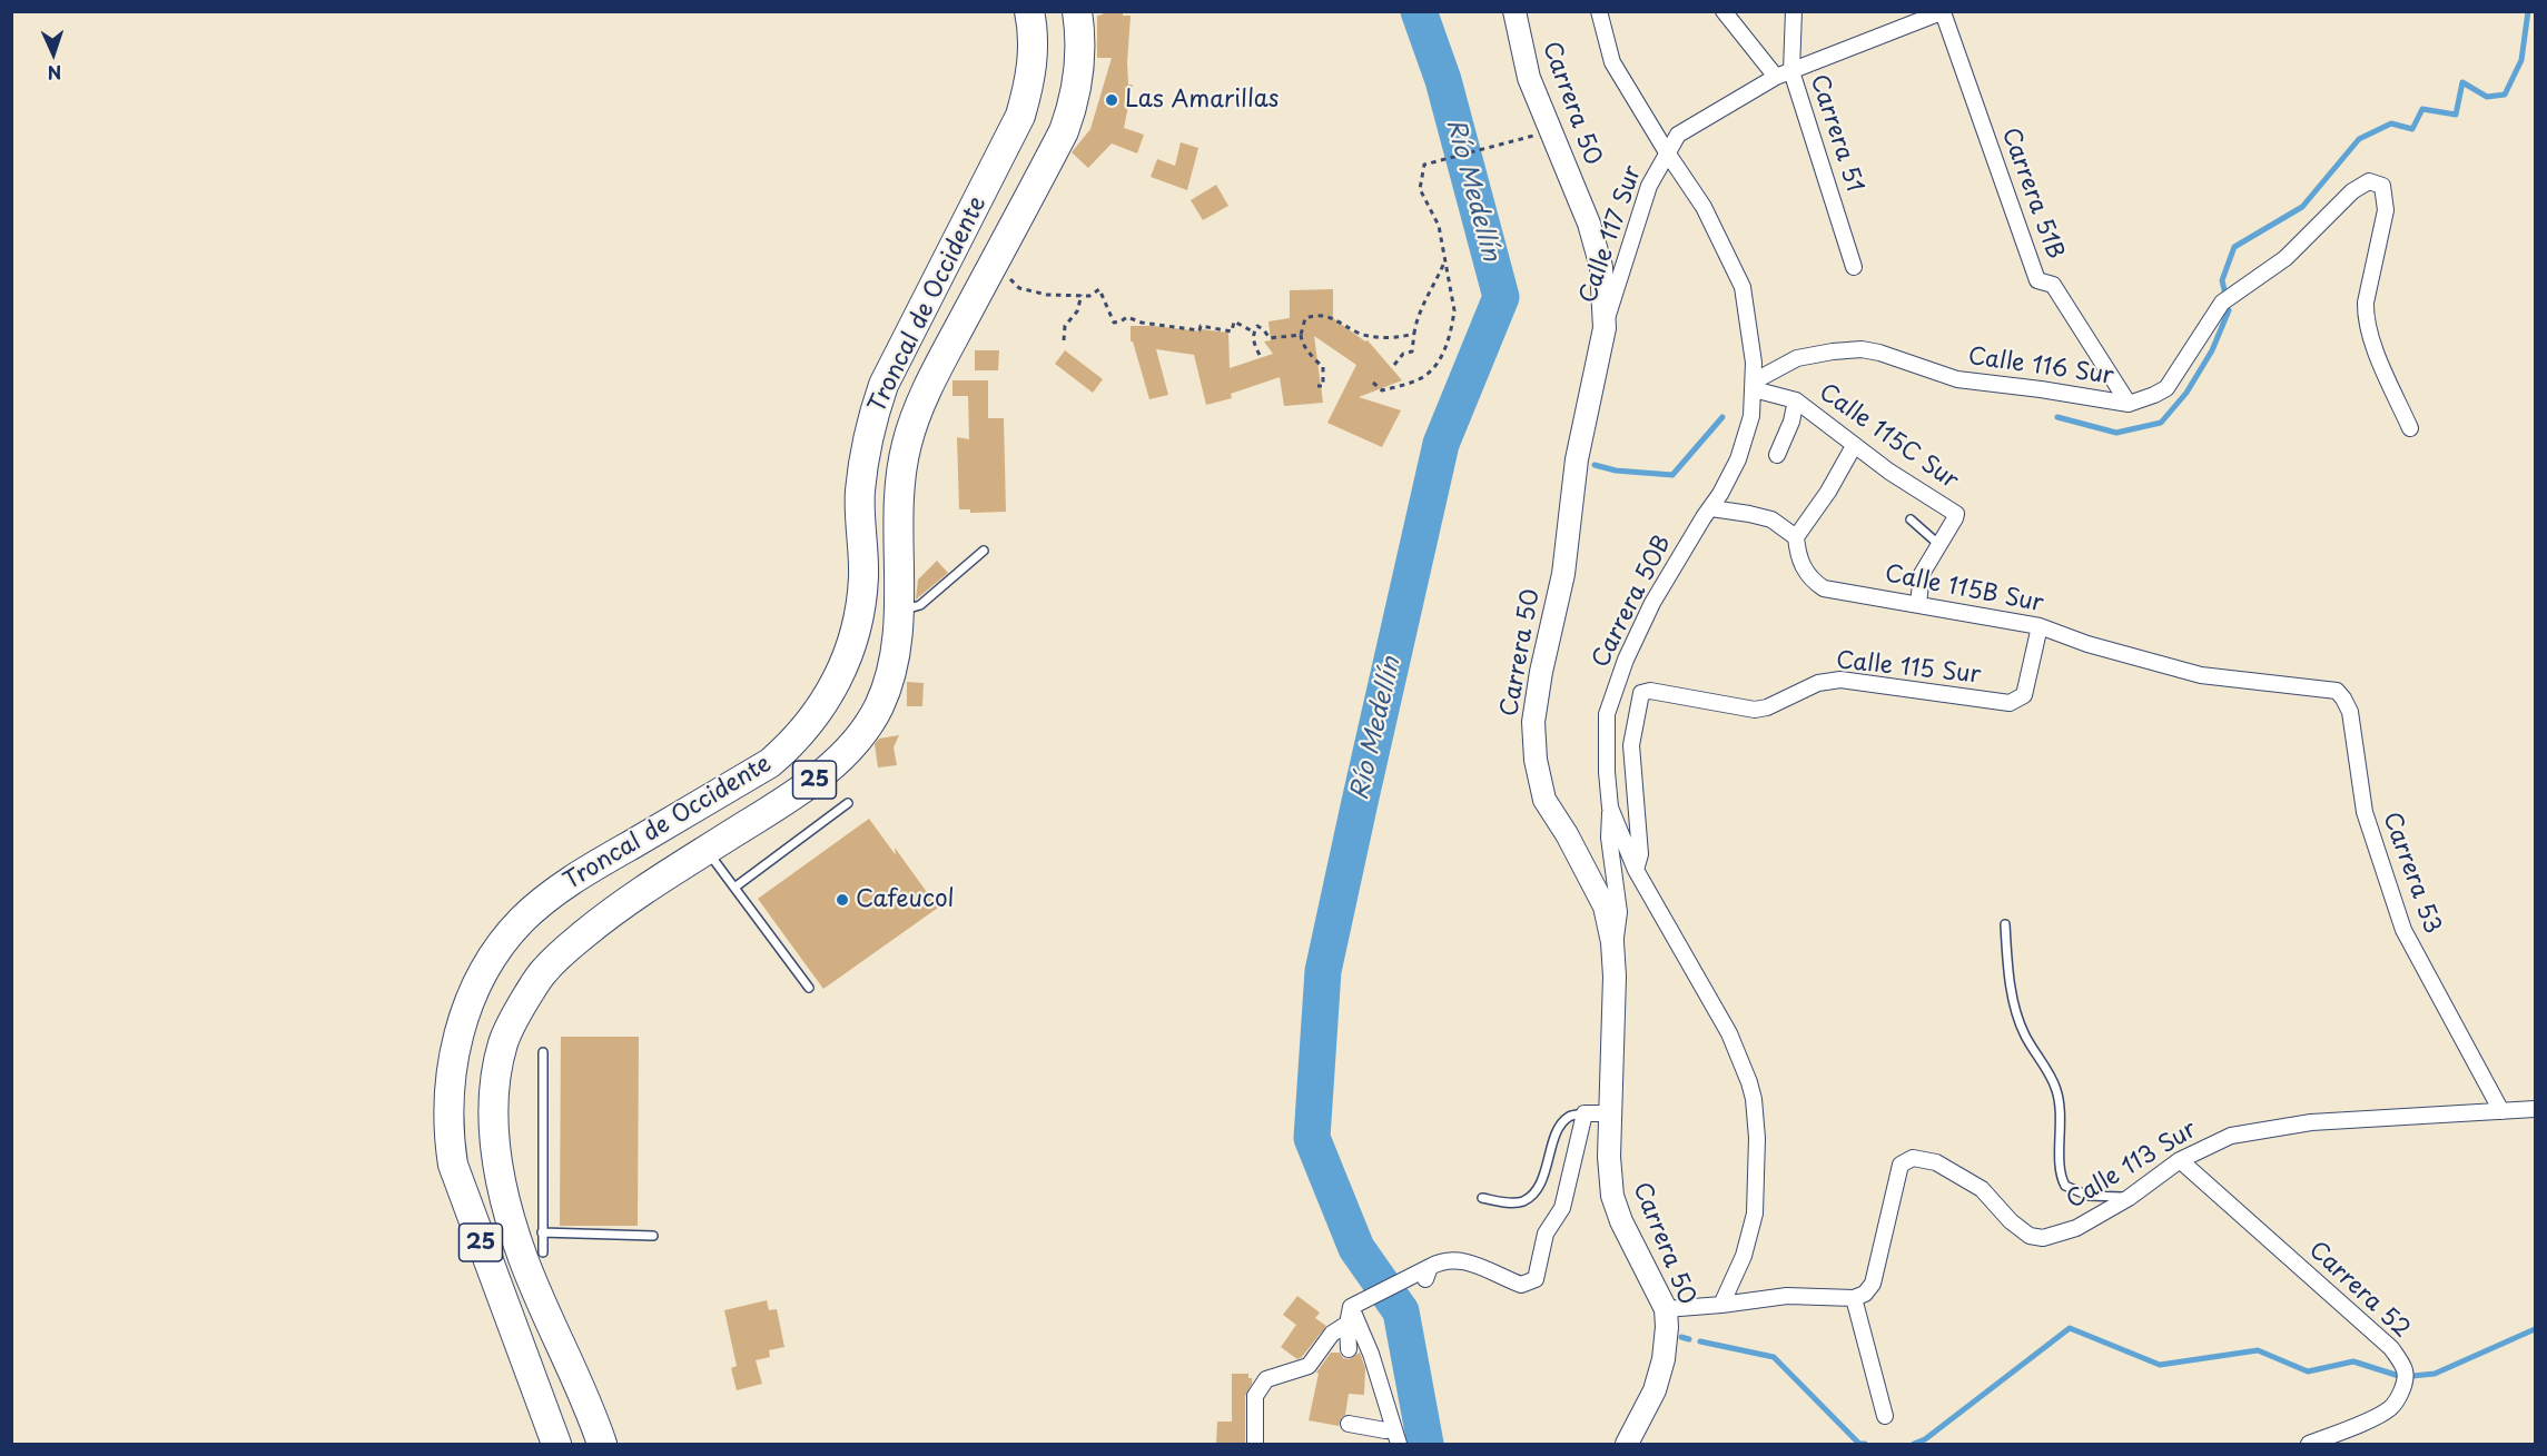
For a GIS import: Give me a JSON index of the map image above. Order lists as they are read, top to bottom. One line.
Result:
{"streets":{"highway":["Troncal de Occidente","25"],"main road":["Carrera 50"],"street":["Carrera 51","Carrera 51B","Calle 117 Sur","Calle 116 Sur","Calle 115C Sur","Calle 115B Sur","Carrera 50B","Calle 115 Sur","Carrera 53","Calle 113 Sur","Carrera 52"]},"crossings":[["Carrera 50","Calle 117 Sur"],["Carrera 51","Calle 117 Sur"],["Carrera 51B","Calle 117 Sur"],["Carrera 51B","Calle 116 Sur"],["Calle 117 Sur","Carrera 50B"],["Calle 116 Sur","Calle 115C Sur"],["Calle 116 Sur","Carrera 50B"],["Calle 115C Sur","Carrera 50B"],["Calle 115B Sur","Calle 115 Sur"],["Calle 115B Sur","Carrera 53"],["Carrera 50B","Calle 115 Sur"],["Carrera 53","Calle 113 Sur"],["Calle 113 Sur","Carrera 52"]],"water":["Río Medellín"],"places":["Las Amarillas","Cafeucol"],"north":"bottom"}
